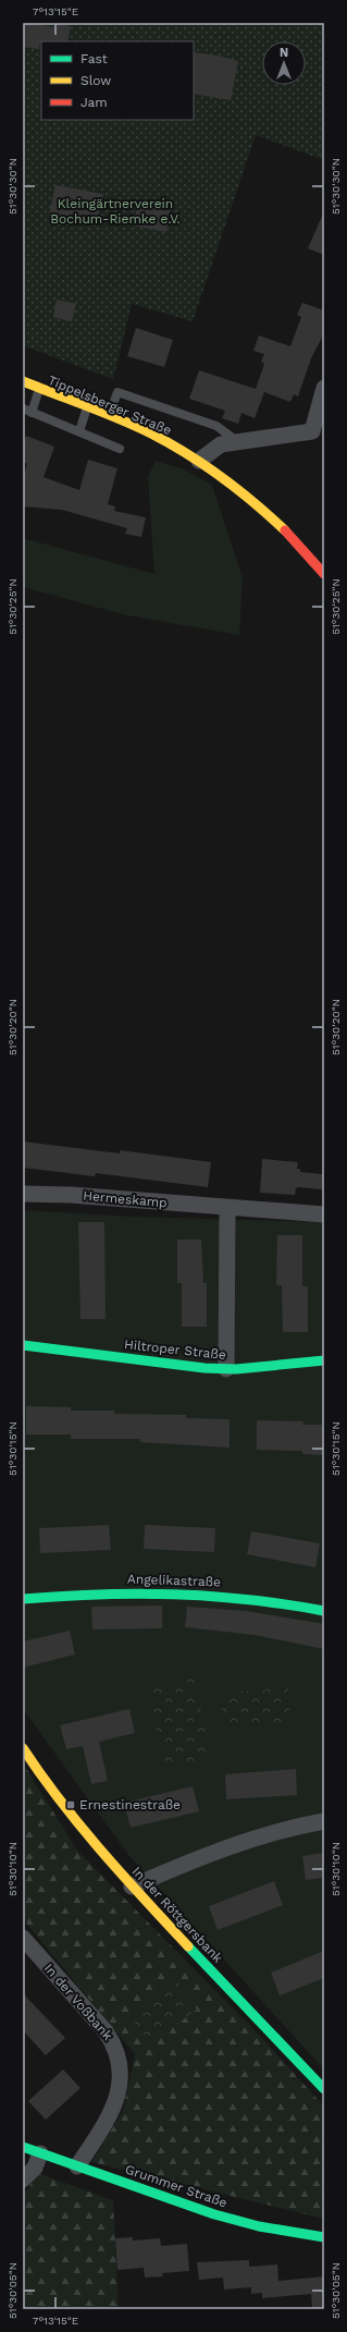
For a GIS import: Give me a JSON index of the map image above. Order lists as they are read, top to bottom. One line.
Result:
{"streets":{"street":["Tippelsberger Straße","Hermeskamp","Hiltroper Straße","Angelikastraße","In der Röttgersbank","In der Voßbank","Grummer Straße"]},"crossings":[["In der Voßbank","Grummer Straße"]],"parks":["Kleingärtnerverein Bochum-Riemke e.V."],"places":{"transit":["Ernestinestraße"]},"legend":["Fast","Slow","Jam"],"north":"top","coordinates":["7°13'15\"E","51°30'30\"N","51°30'25\"N","51°30'20\"N","51°30'15\"N","51°30'10\"N","51°30'05\"N"]}
